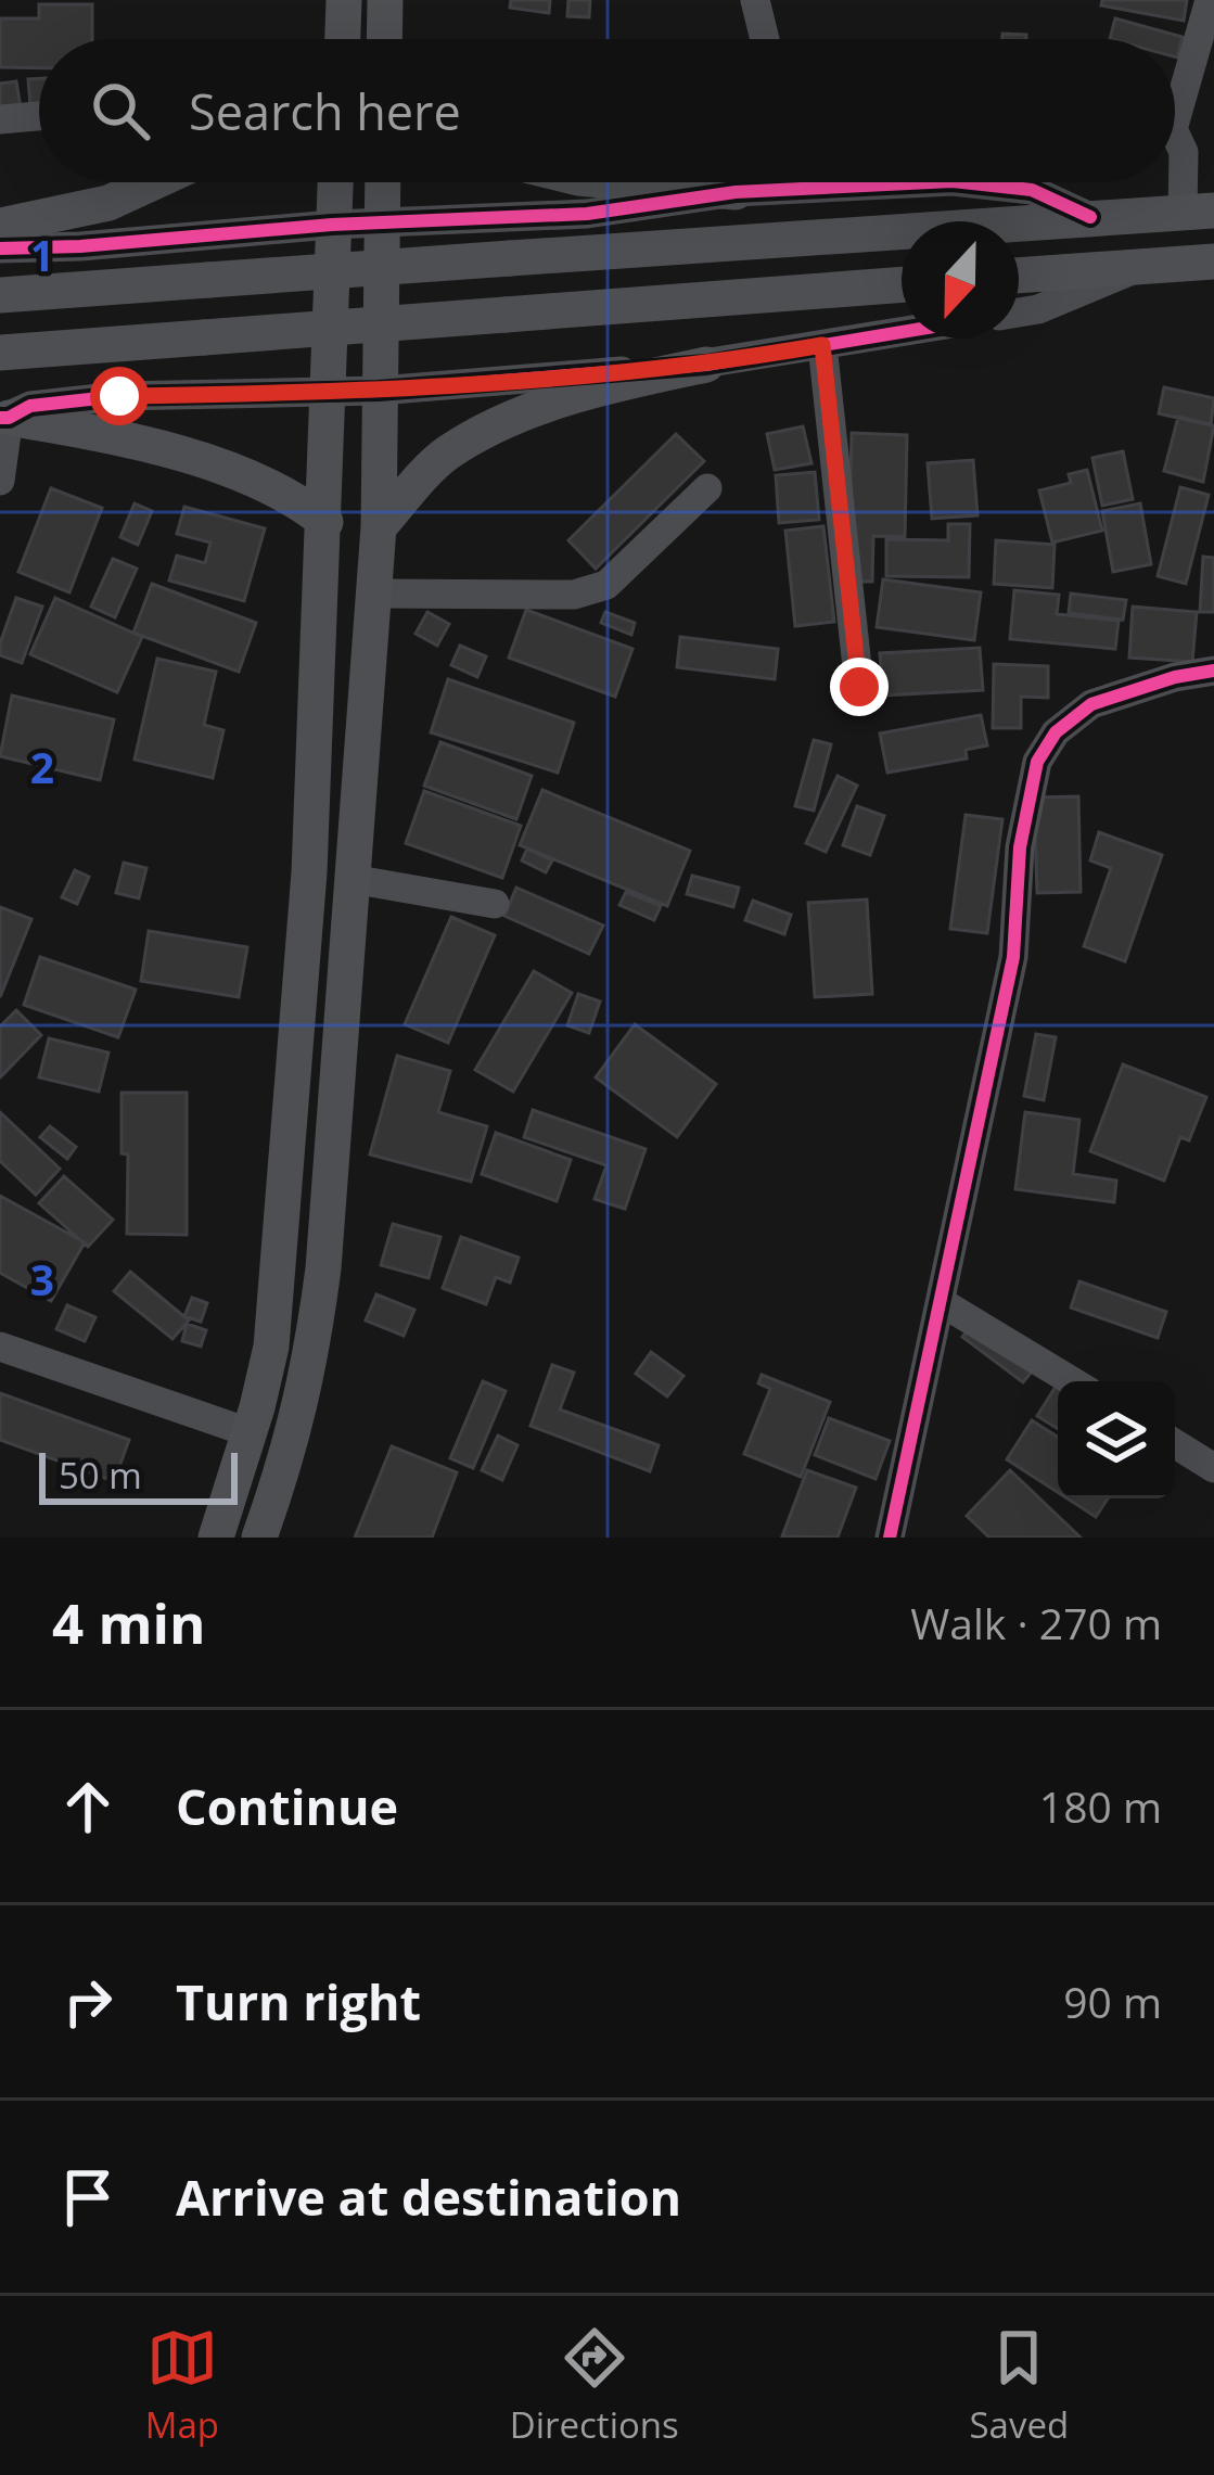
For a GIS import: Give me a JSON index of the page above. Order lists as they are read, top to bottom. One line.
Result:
{"scale_bar":"50 m","north":"bottom","page":{"search":"Search here","scale":"50 m","heading":["4 min","Walk · 270 m"],"list":[["Continue","180 m"],["Turn right","90 m"],"Arrive at destination"],"nav":["Map","Directions","Saved"]},"grid":{"rows":["1","2","3"]}}
